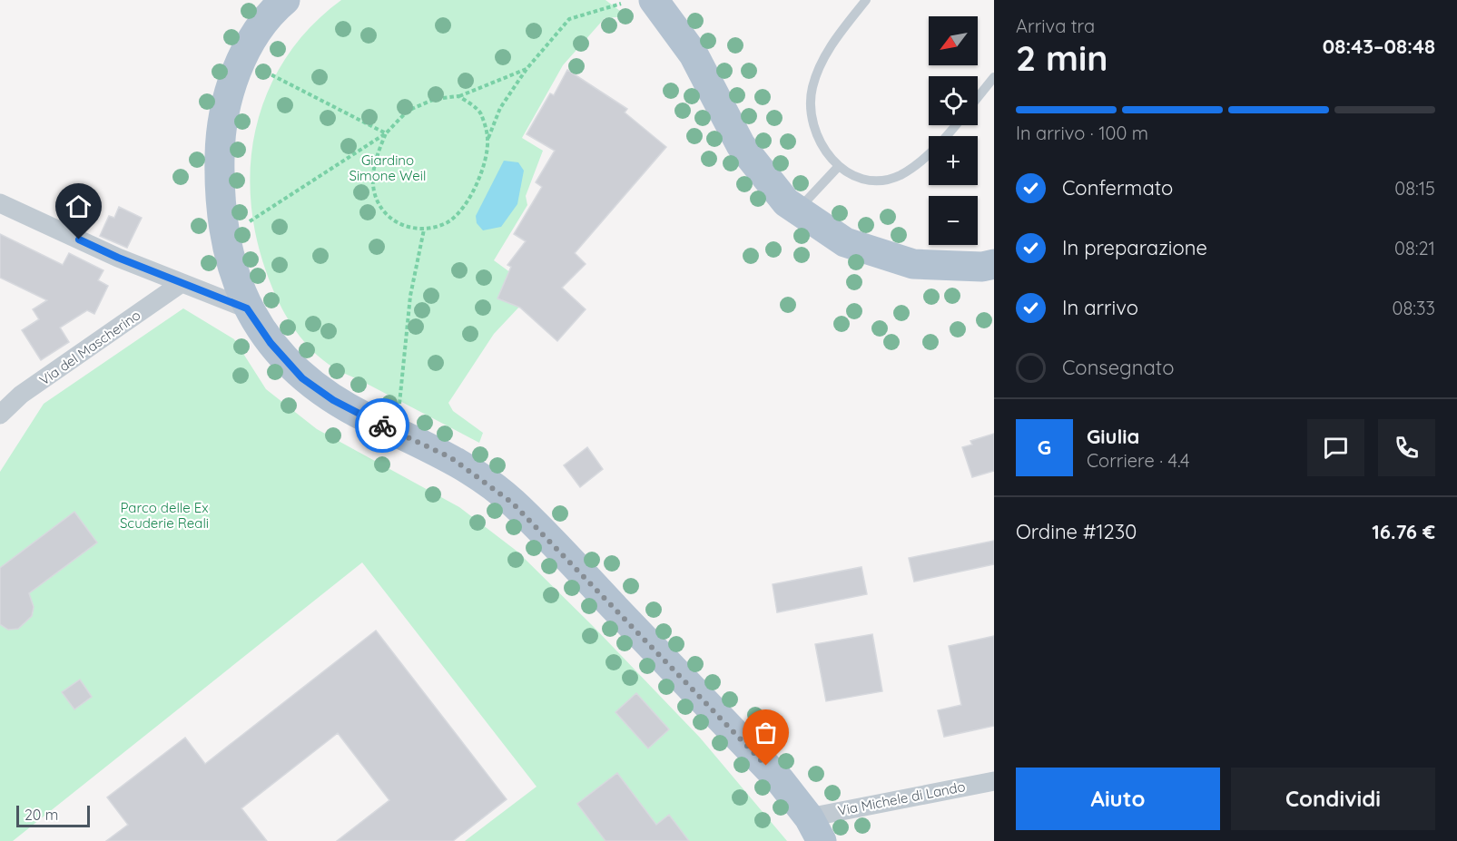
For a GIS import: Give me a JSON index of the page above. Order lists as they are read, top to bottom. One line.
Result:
{"streets":{"street":["Via del Mascherino","Via Michele di Lando"]},"parks":["Giardino Simone Weil","Parco delle Ex Scuderie Reali"],"scale_bar":"20 m","north":"bottom left","page":{"heading":["2 min","Arriva tra","08:43–08:48"],"panel":["Giulia","Corriere · 4.4","Ordine #1230","16.76 €"],"map_buttons":["+","−"],"bar":"In arrivo · 100 m","list":[["Confermato","08:15"],["In preparazione","08:21"],["In arrivo","08:33"],"Consegnato"],"round":"G","buttons":["Aiuto","Condividi"],"scale":"20 m"}}
